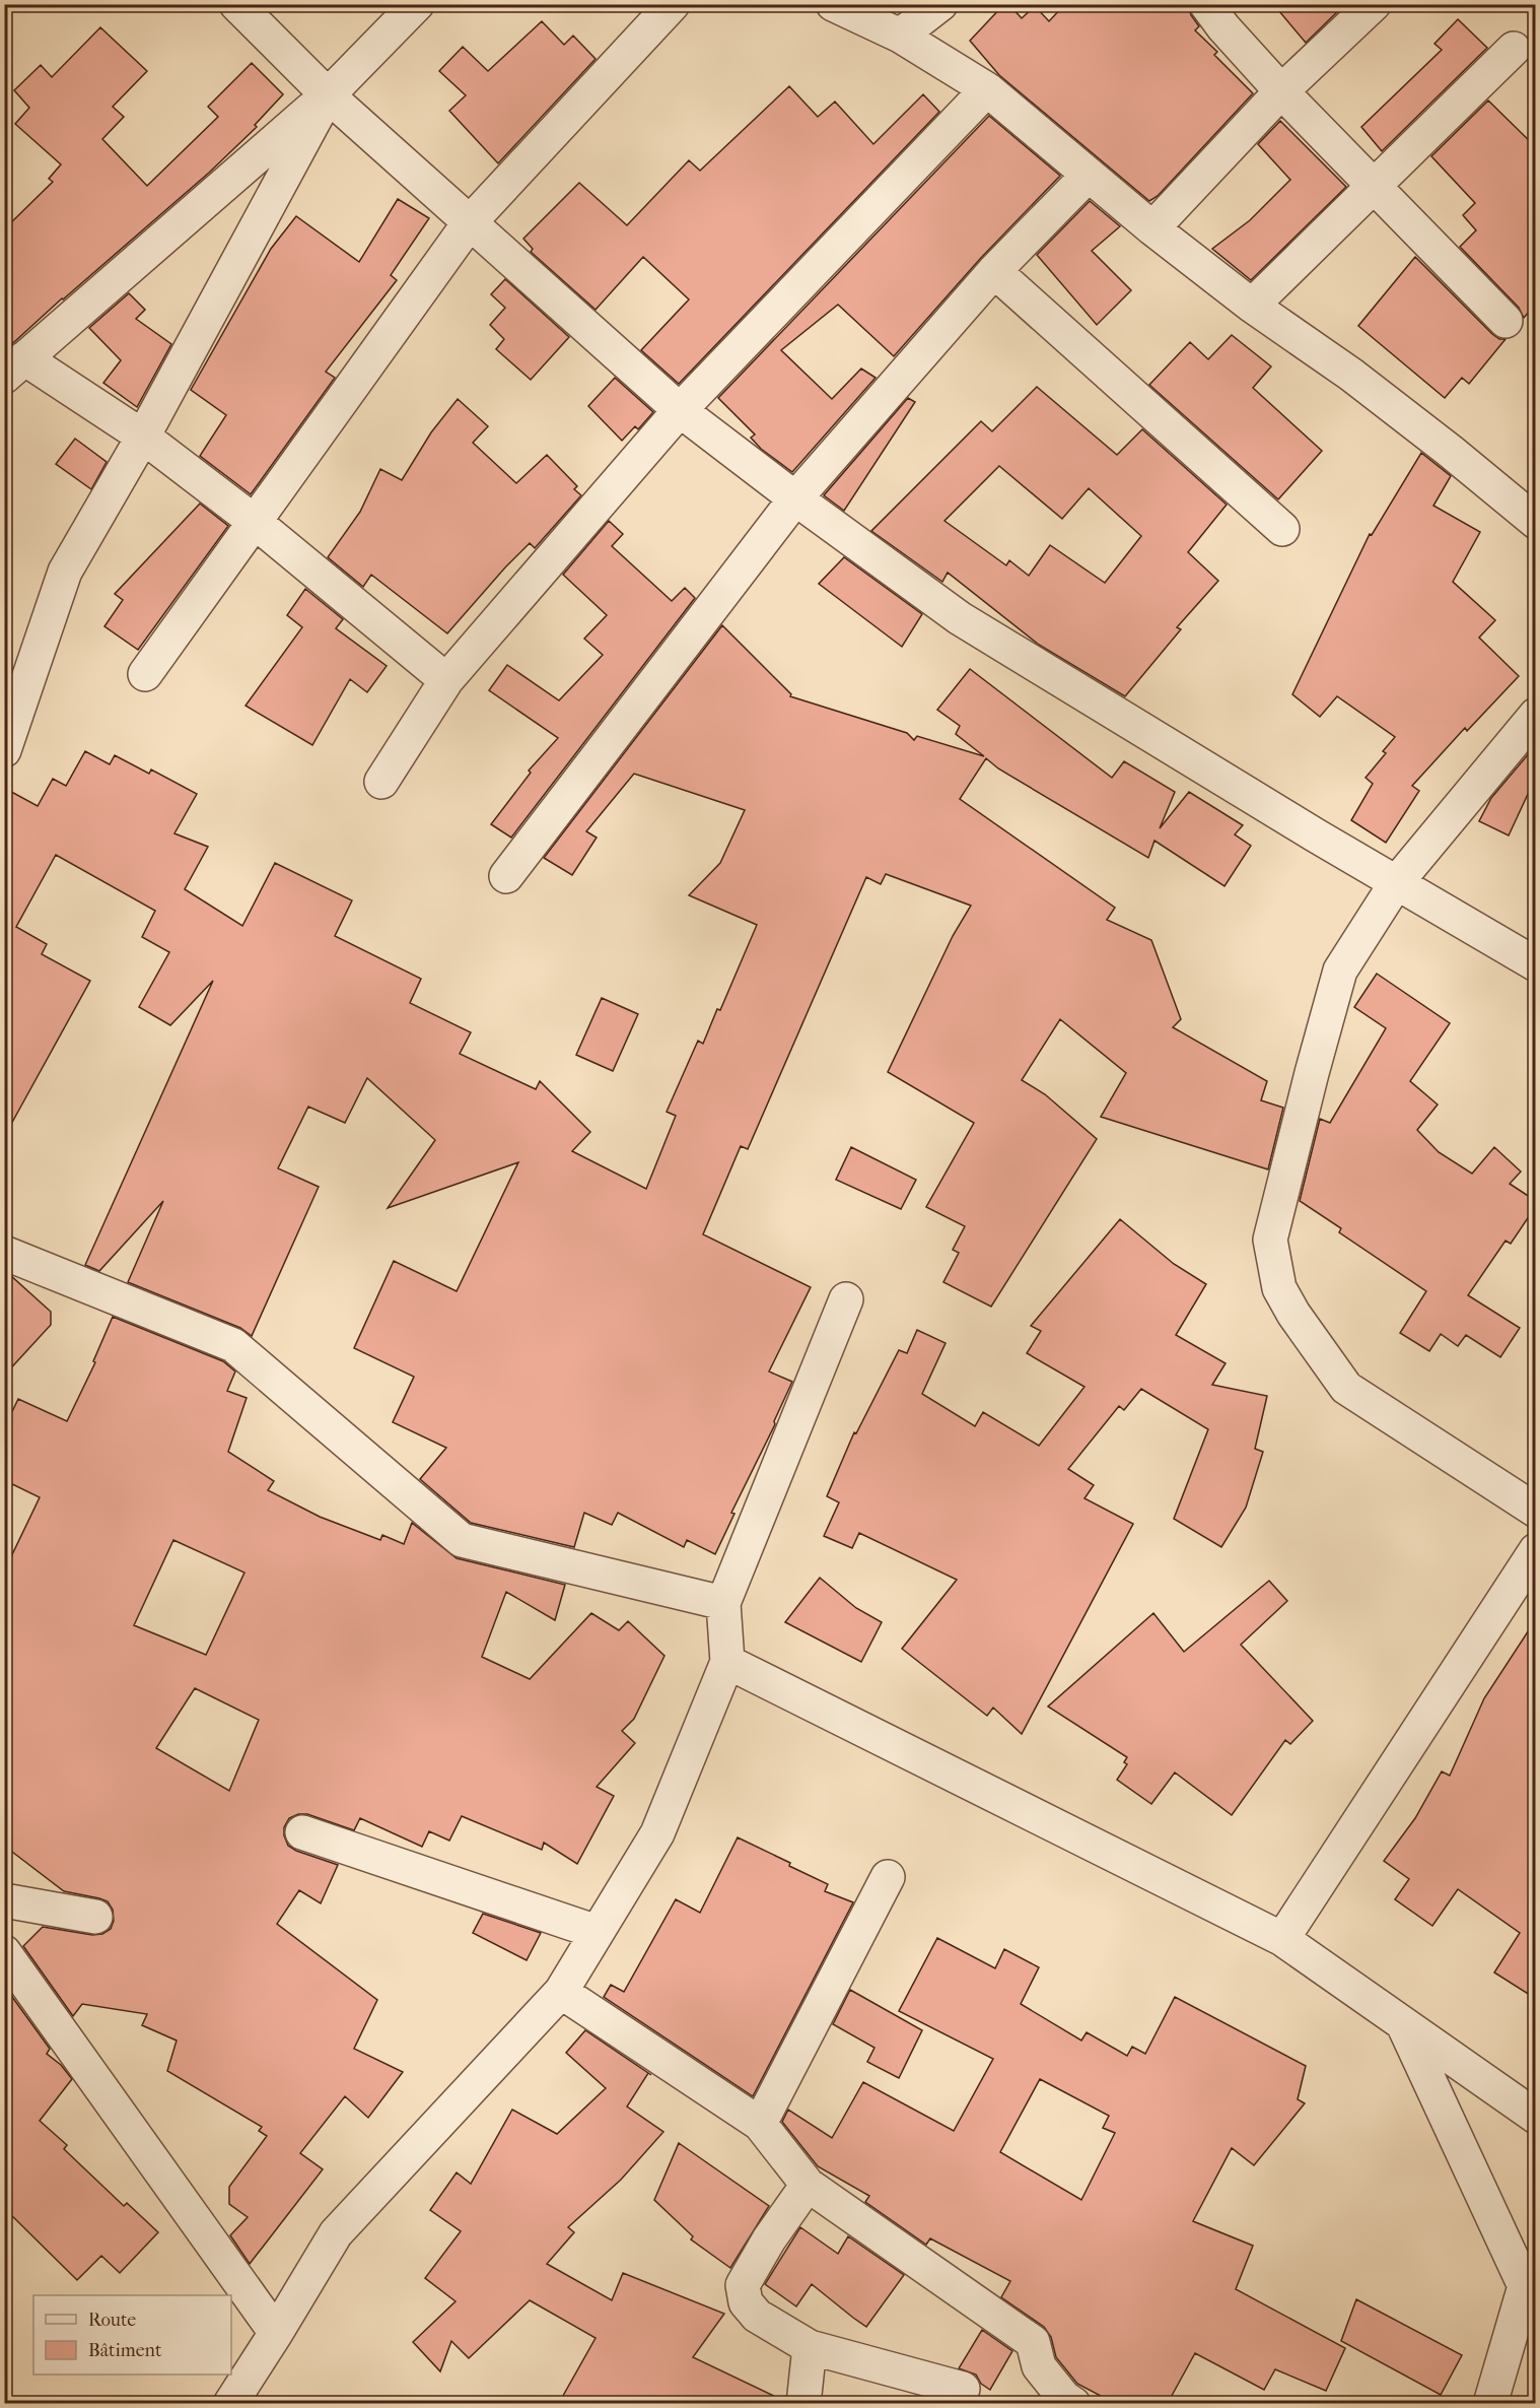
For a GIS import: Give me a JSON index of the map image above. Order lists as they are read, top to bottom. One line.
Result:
{"legend":["Route","Bâtiment"]}
